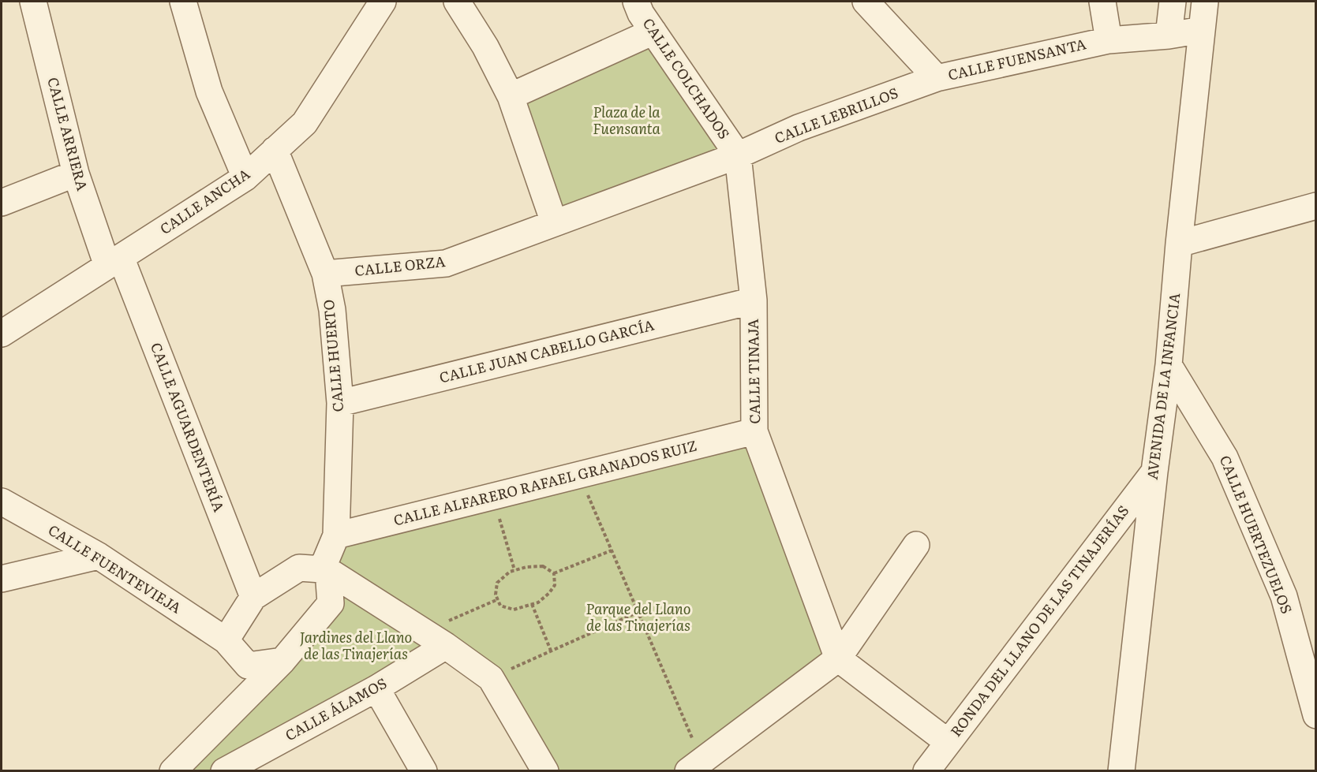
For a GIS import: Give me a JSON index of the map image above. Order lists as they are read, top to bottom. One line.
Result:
{"streets":{"street":["CALLE FUENSANTA","CALLE COLCHADOS","CALLE LEBRILLOS","CALLE ARRIERA","CALLE ANCHA","CALLE ORZA","CALLE JUAN CABELLO GARCÍA","CALLE HUERTO","CALLE TINAJA","AVENIDA DE LA INFANCIA","CALLE AGUARDENTERÍA","CALLE ALFARERO RAFAEL GRANADOS RUIZ","CALLE HUERTEZUELOS","CALLE FUENTEVIEJA","RONDA DEL LLANO DE LAS TINAJERÍAS","CALLE ÁLAMOS"]},"crossings":[["CALLE FUENSANTA","CALLE LEBRILLOS"],["CALLE FUENSANTA","AVENIDA DE LA INFANCIA"],["CALLE COLCHADOS","CALLE LEBRILLOS"],["CALLE COLCHADOS","CALLE TINAJA"],["CALLE LEBRILLOS","CALLE TINAJA"],["CALLE ARRIERA","CALLE ANCHA"],["CALLE ARRIERA","CALLE AGUARDENTERÍA"],["CALLE ANCHA","CALLE HUERTO"],["CALLE ANCHA","CALLE AGUARDENTERÍA"],["CALLE ORZA","CALLE HUERTO"],["CALLE JUAN CABELLO GARCÍA","CALLE HUERTO"],["CALLE JUAN CABELLO GARCÍA","CALLE TINAJA"],["CALLE HUERTO","CALLE ALFARERO RAFAEL GRANADOS RUIZ"],["CALLE TINAJA","CALLE ALFARERO RAFAEL GRANADOS RUIZ"],["AVENIDA DE LA INFANCIA","CALLE HUERTEZUELOS"],["AVENIDA DE LA INFANCIA","RONDA DEL LLANO DE LAS TINAJERÍAS"]],"parks":["Plaza de la Fuensanta","Parque del Llano de las Tinajerías","Jardines del Llano de las Tinajerías"]}
